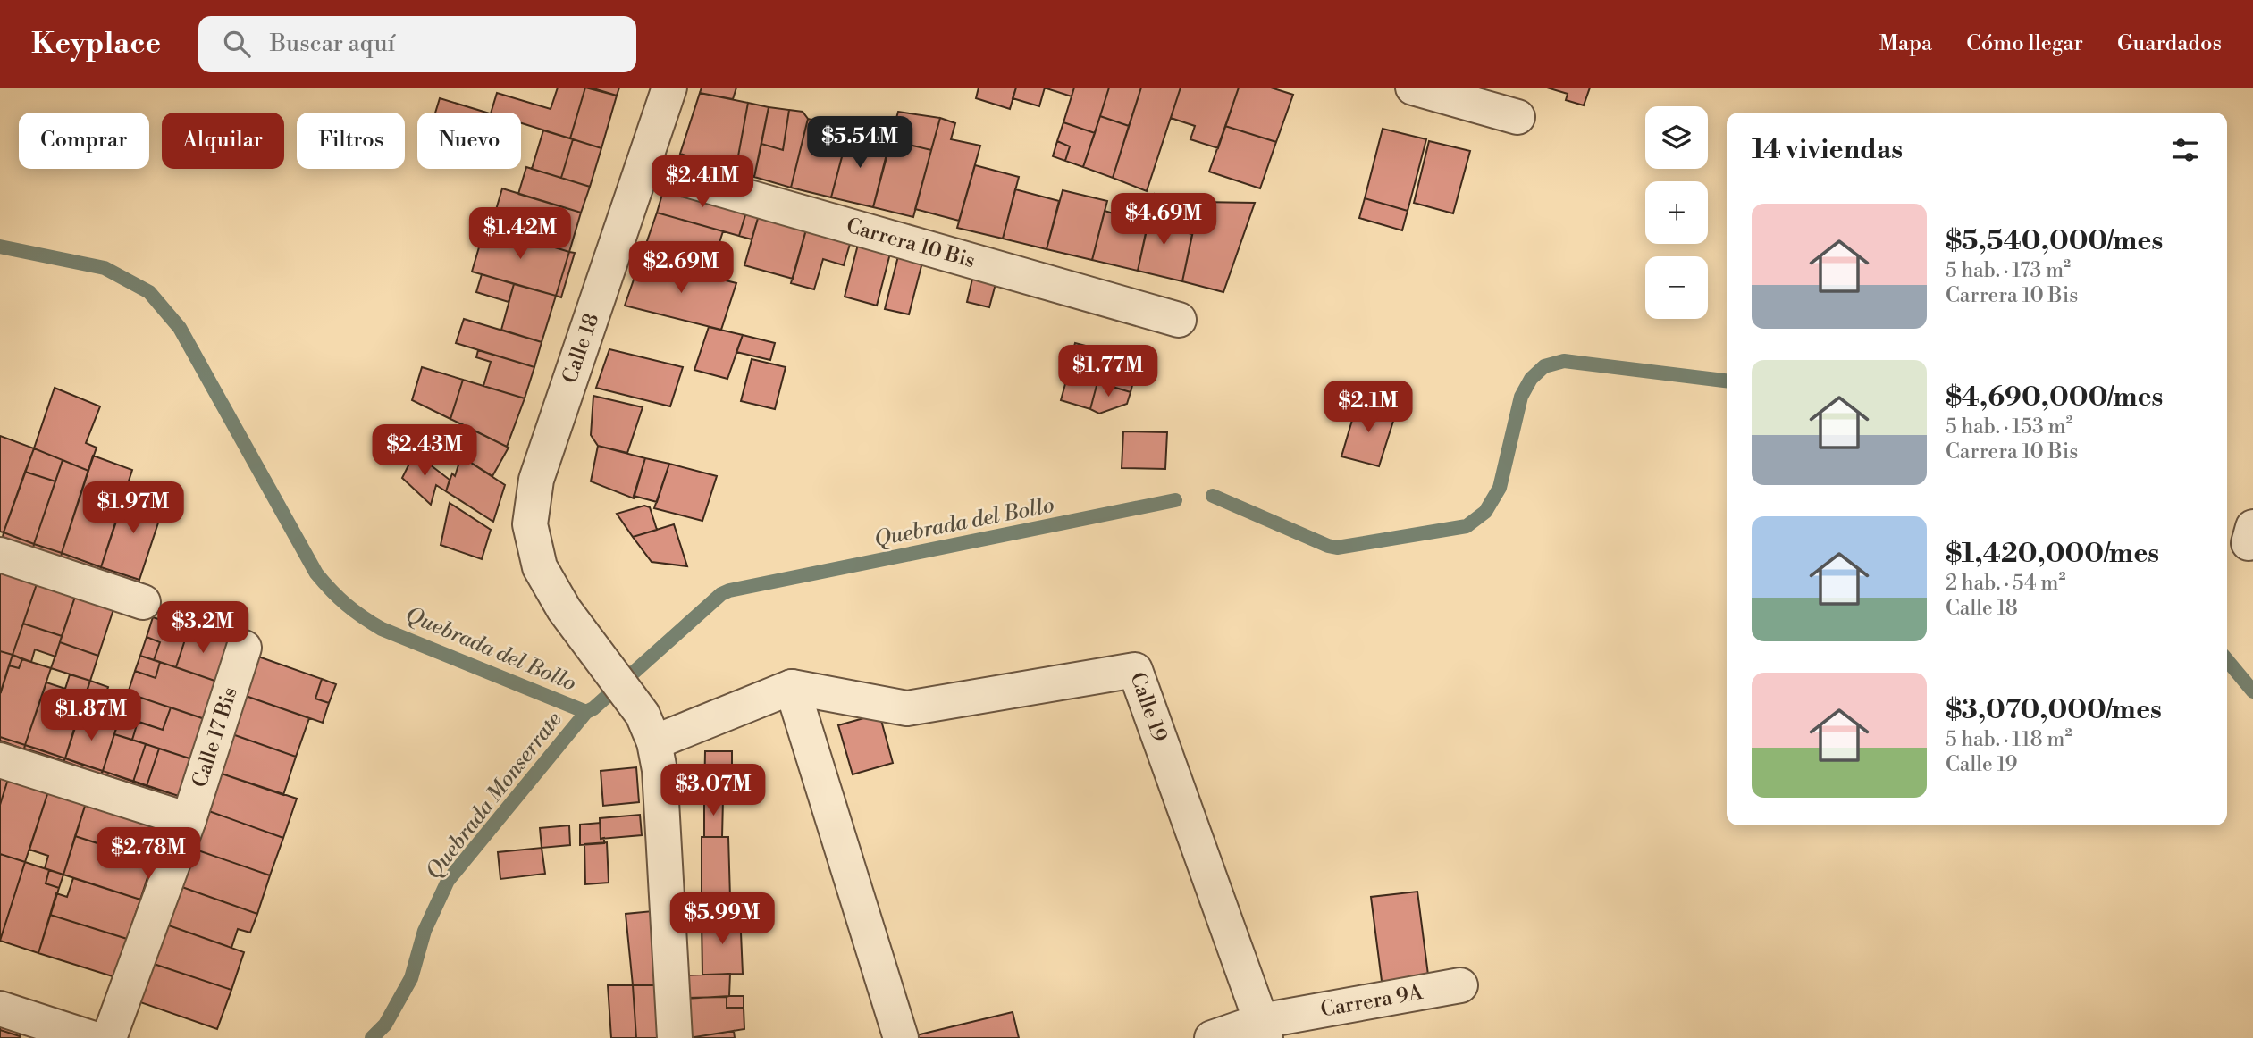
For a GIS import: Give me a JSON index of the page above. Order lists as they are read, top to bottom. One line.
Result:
{"streets":{"street":["Carrera 10 Bis","Calle 18","Calle 19","Calle 17 Bis","Carrera 9A"]},"crossings":[["Carrera 10 Bis","Calle 18"],["Calle 19","Carrera 9A"]],"water":["Quebrada del Bollo","Quebrada Monserrate"],"page":{"header":"Keyplace","search":"Buscar aquí","nav":["Mapa","Cómo llegar","Guardados"],"map_buttons":["+","−"],"chip":["Comprar","Alquilar","Filtros","Nuevo"],"heading":"14 viviendas","price":["$5.54M","$2.41M","$4.69M","$1.42M","$2.69M","$1.77M","$2.1M","$2.43M","$1.97M","$3.2M","$1.87M","$3.07M","$2.78M","$5.99M"],"list":[{"name":"$5,540,000/mes","note":"5 hab. · 173 m² · Carrera 10 Bis"},{"name":"$4,690,000/mes","note":"5 hab. · 153 m² · Carrera 10 Bis"},{"name":"$1,420,000/mes","note":"2 hab. · 54 m² · Calle 18"},{"name":"$3,070,000/mes","note":"5 hab. · 118 m² · Calle 19"}]}}
